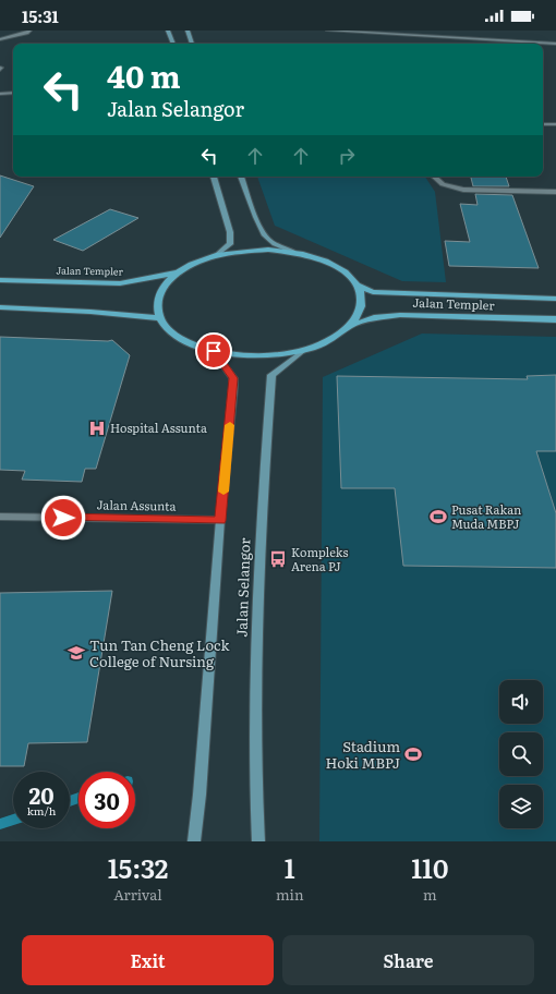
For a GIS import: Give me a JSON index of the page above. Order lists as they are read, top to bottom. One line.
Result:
{"streets":{"main road":["Jalan Templer","Jalan Selangor"],"street":["Jalan Assunta"]},"crossings":[["Jalan Assunta","Jalan Selangor"]],"places":{"hospital":["Hospital Assunta"],"sports":["Pusat Rakan Muda MBPJ","Stadium Hoki MBPJ"],"bus stop":["Kompleks Arena PJ"],"school or university":["Tun Tan Cheng Lock College of Nursing"]},"page":{"status":"15:31","turn":["40 m","Jalan Selangor"],"speed":"20 km/h","limit":"30","eta":["15:32","Arrival","1","min","110","m"],"buttons":["Exit","Share"]}}
